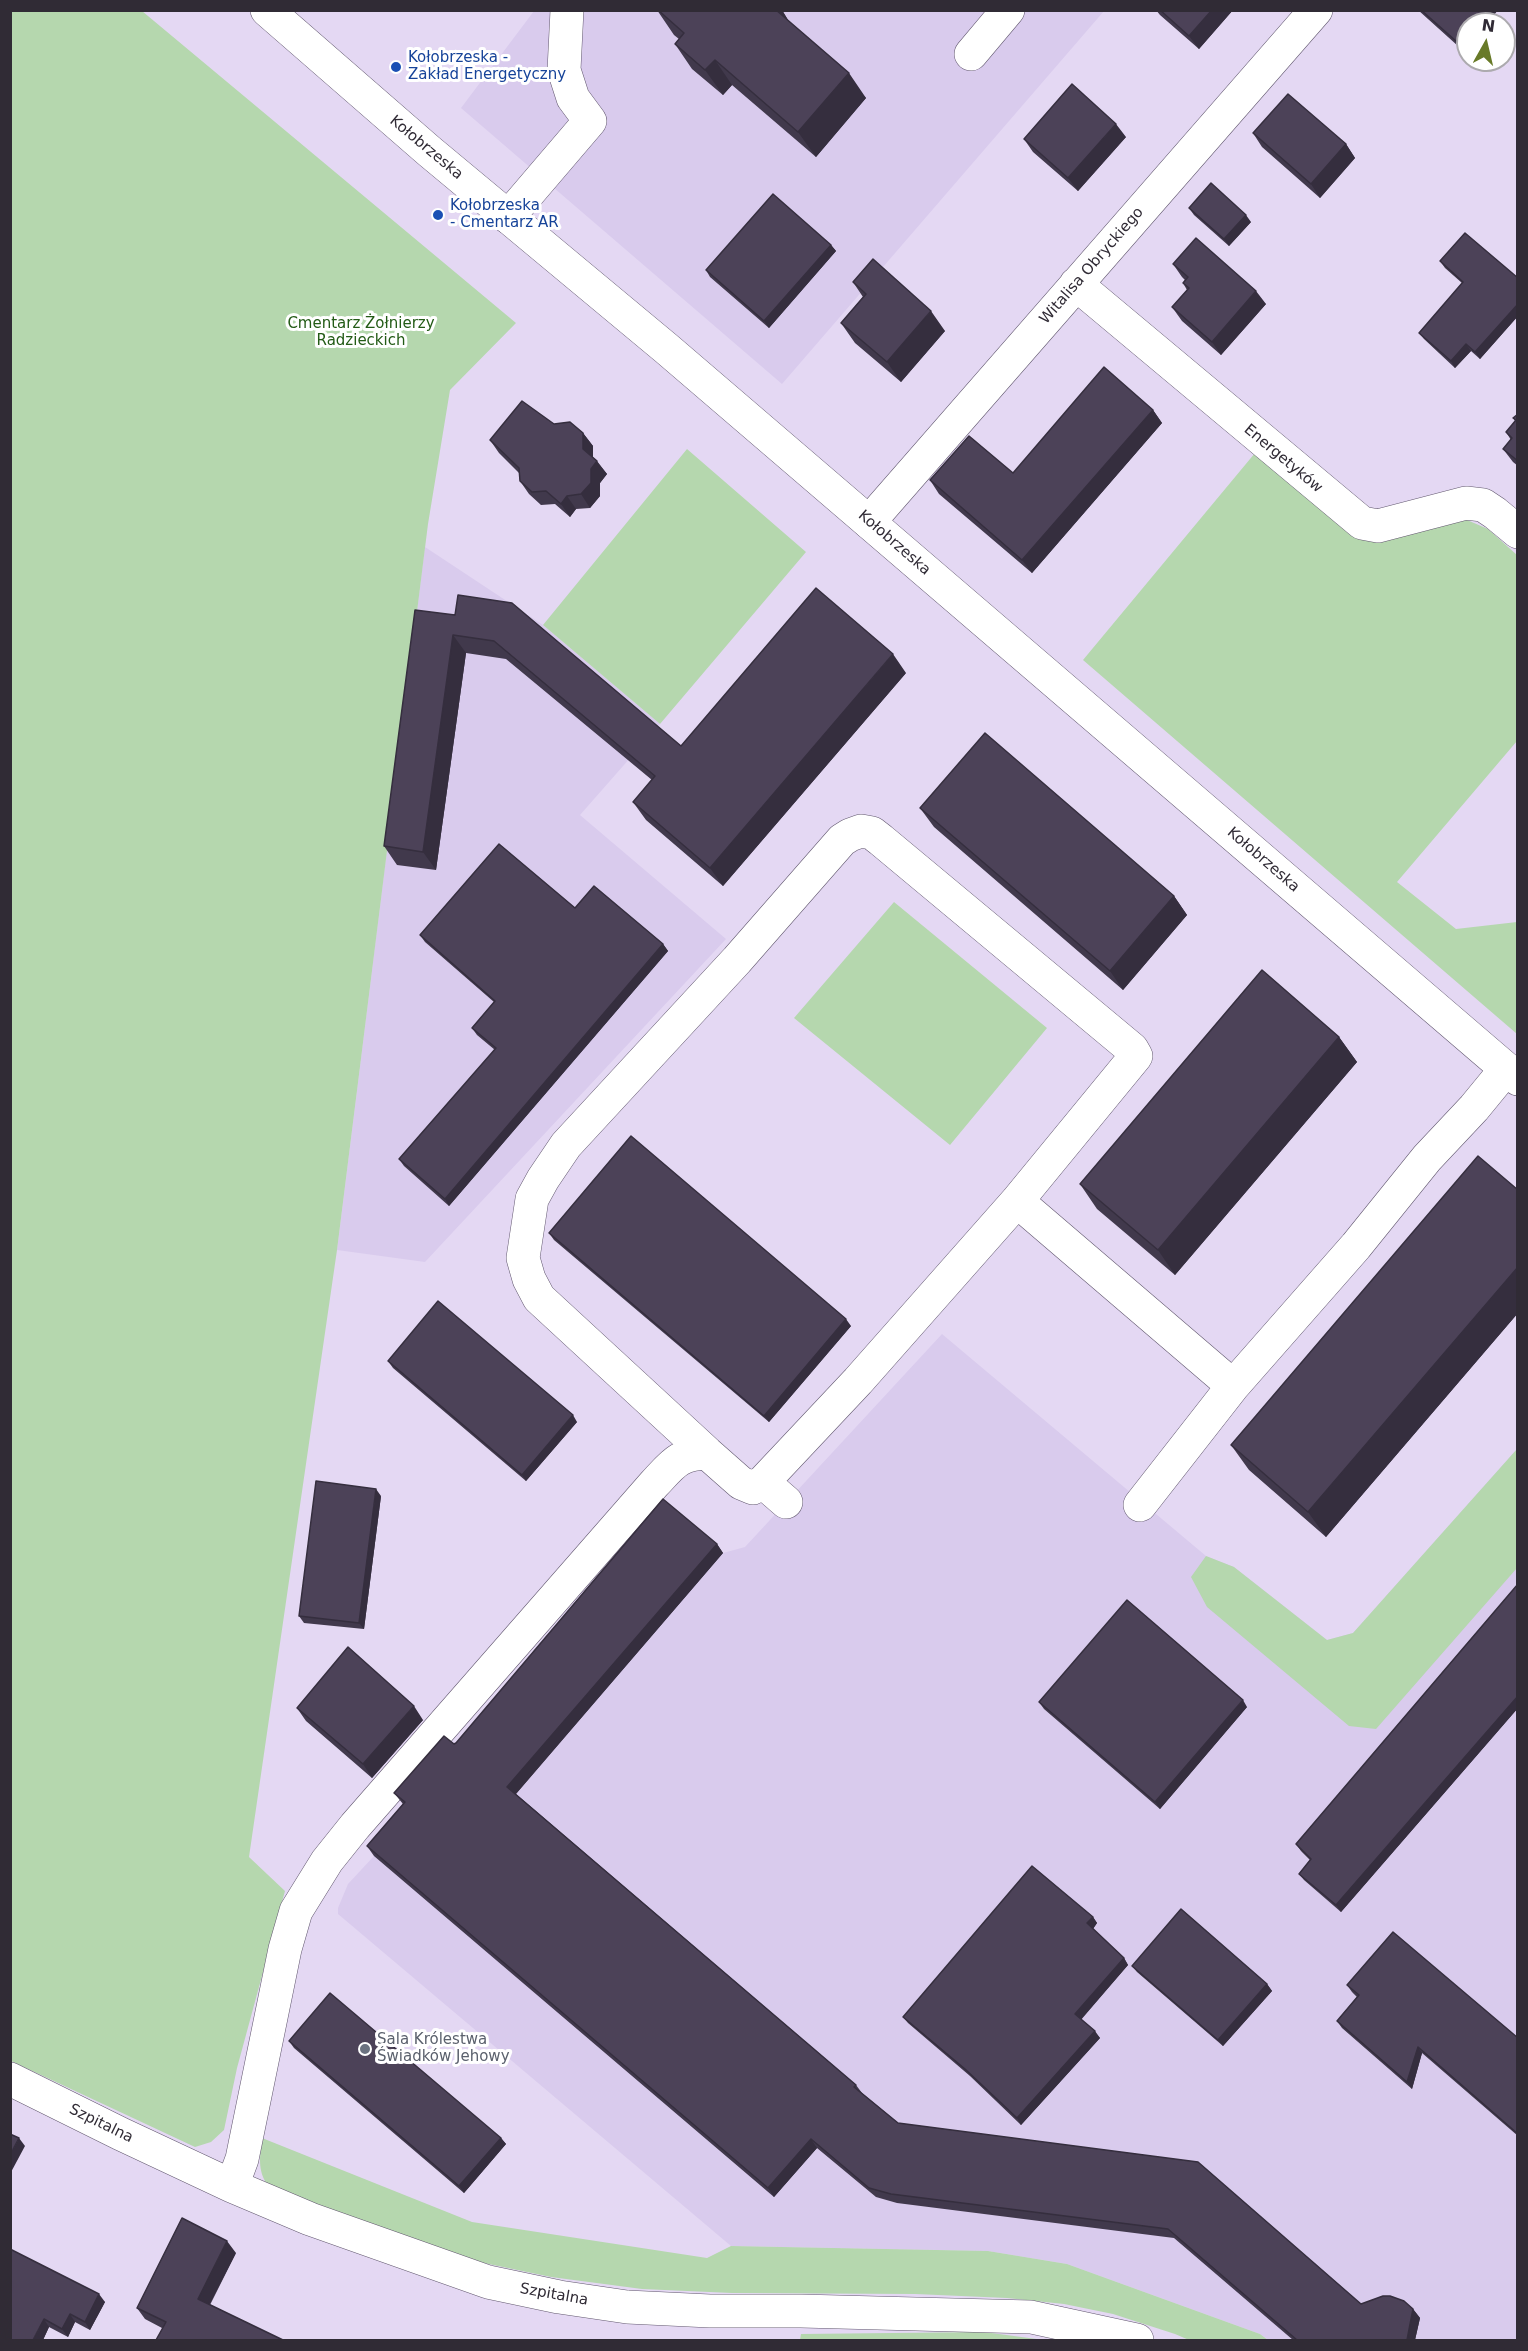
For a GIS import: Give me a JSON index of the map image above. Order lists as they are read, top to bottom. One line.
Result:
{"streets":{"street":["Kołobrzeska","Witalisa Obryckiego","Energetyków","Szpitalna"]},"crossings":[["Kołobrzeska","Witalisa Obryckiego"],["Witalisa Obryckiego","Energetyków"]],"parks":["Cmentarz Żołnierzy Radzieckich"],"places":["Kołobrzeska - Zakład Energetyczny","Kołobrzeska - Cmentarz AR","Sala Królestwa Świadków Jehowy"],"north":"top"}
